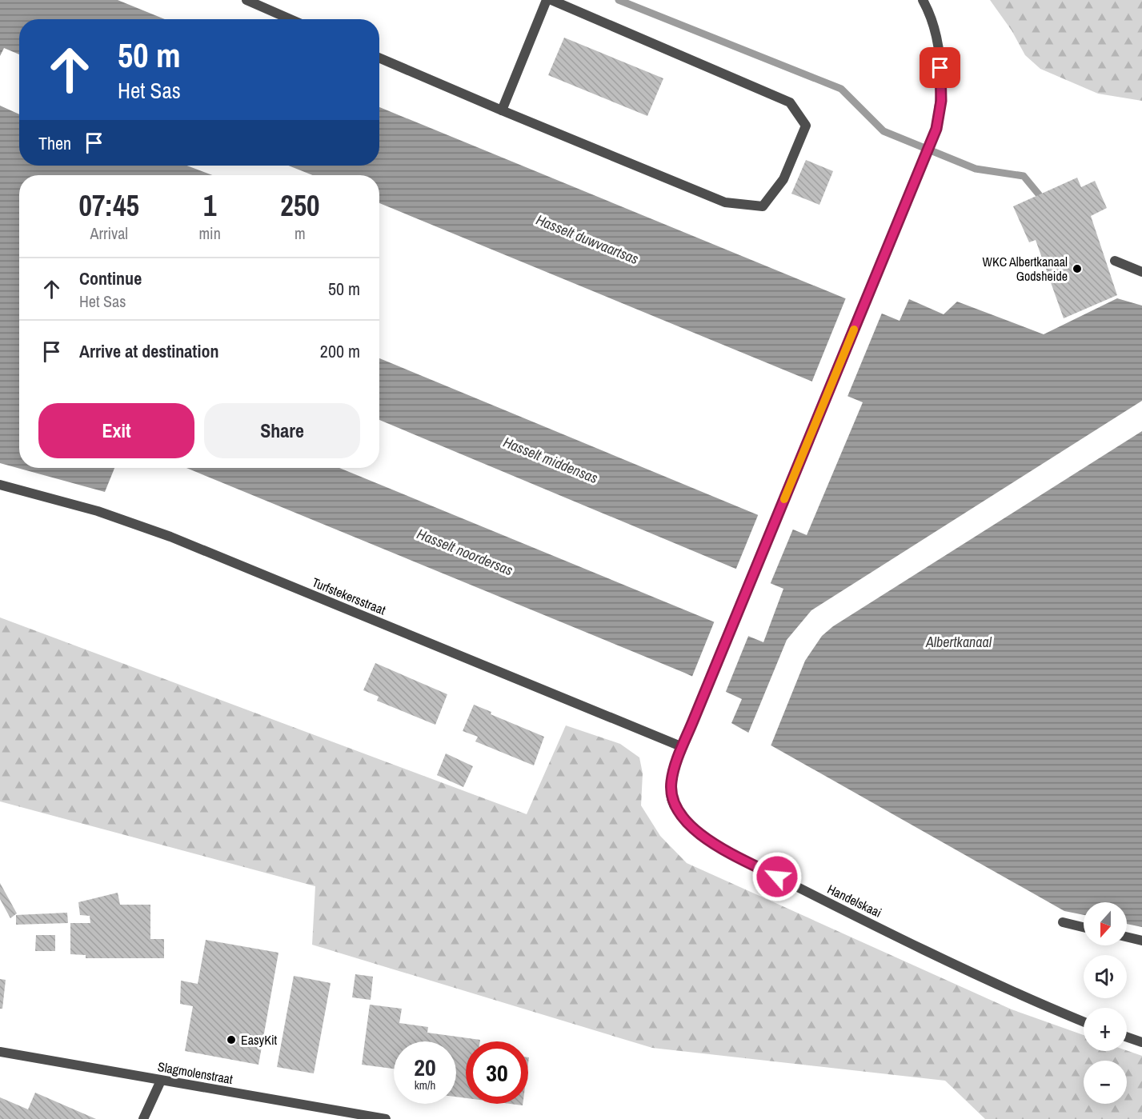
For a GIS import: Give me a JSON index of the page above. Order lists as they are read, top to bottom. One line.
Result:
{"streets":{"street":["Turfstekersstraat","Handelskaai","Slagmolenstraat"]},"crossings":[["Turfstekersstraat","Handelskaai"]],"water":["Hasselt duwvaartsas","Hasselt middensas","Hasselt noordersas","Albertkanaal"],"places":["WKC Albertkanaal Godsheide","EasyKit"],"north":"bottom","page":{"turn":["50 m","Het Sas"],"then":"Then","eta":["07:45","Arrival","1","min","250","m"],"list":[{"name":"Continue","note":"Het Sas","value":"50 m"},{"name":"Arrive at destination","value":"200 m"}],"buttons":["Exit","Share"],"map_buttons":["+","−"],"speed":"20 km/h","limit":"30"}}
